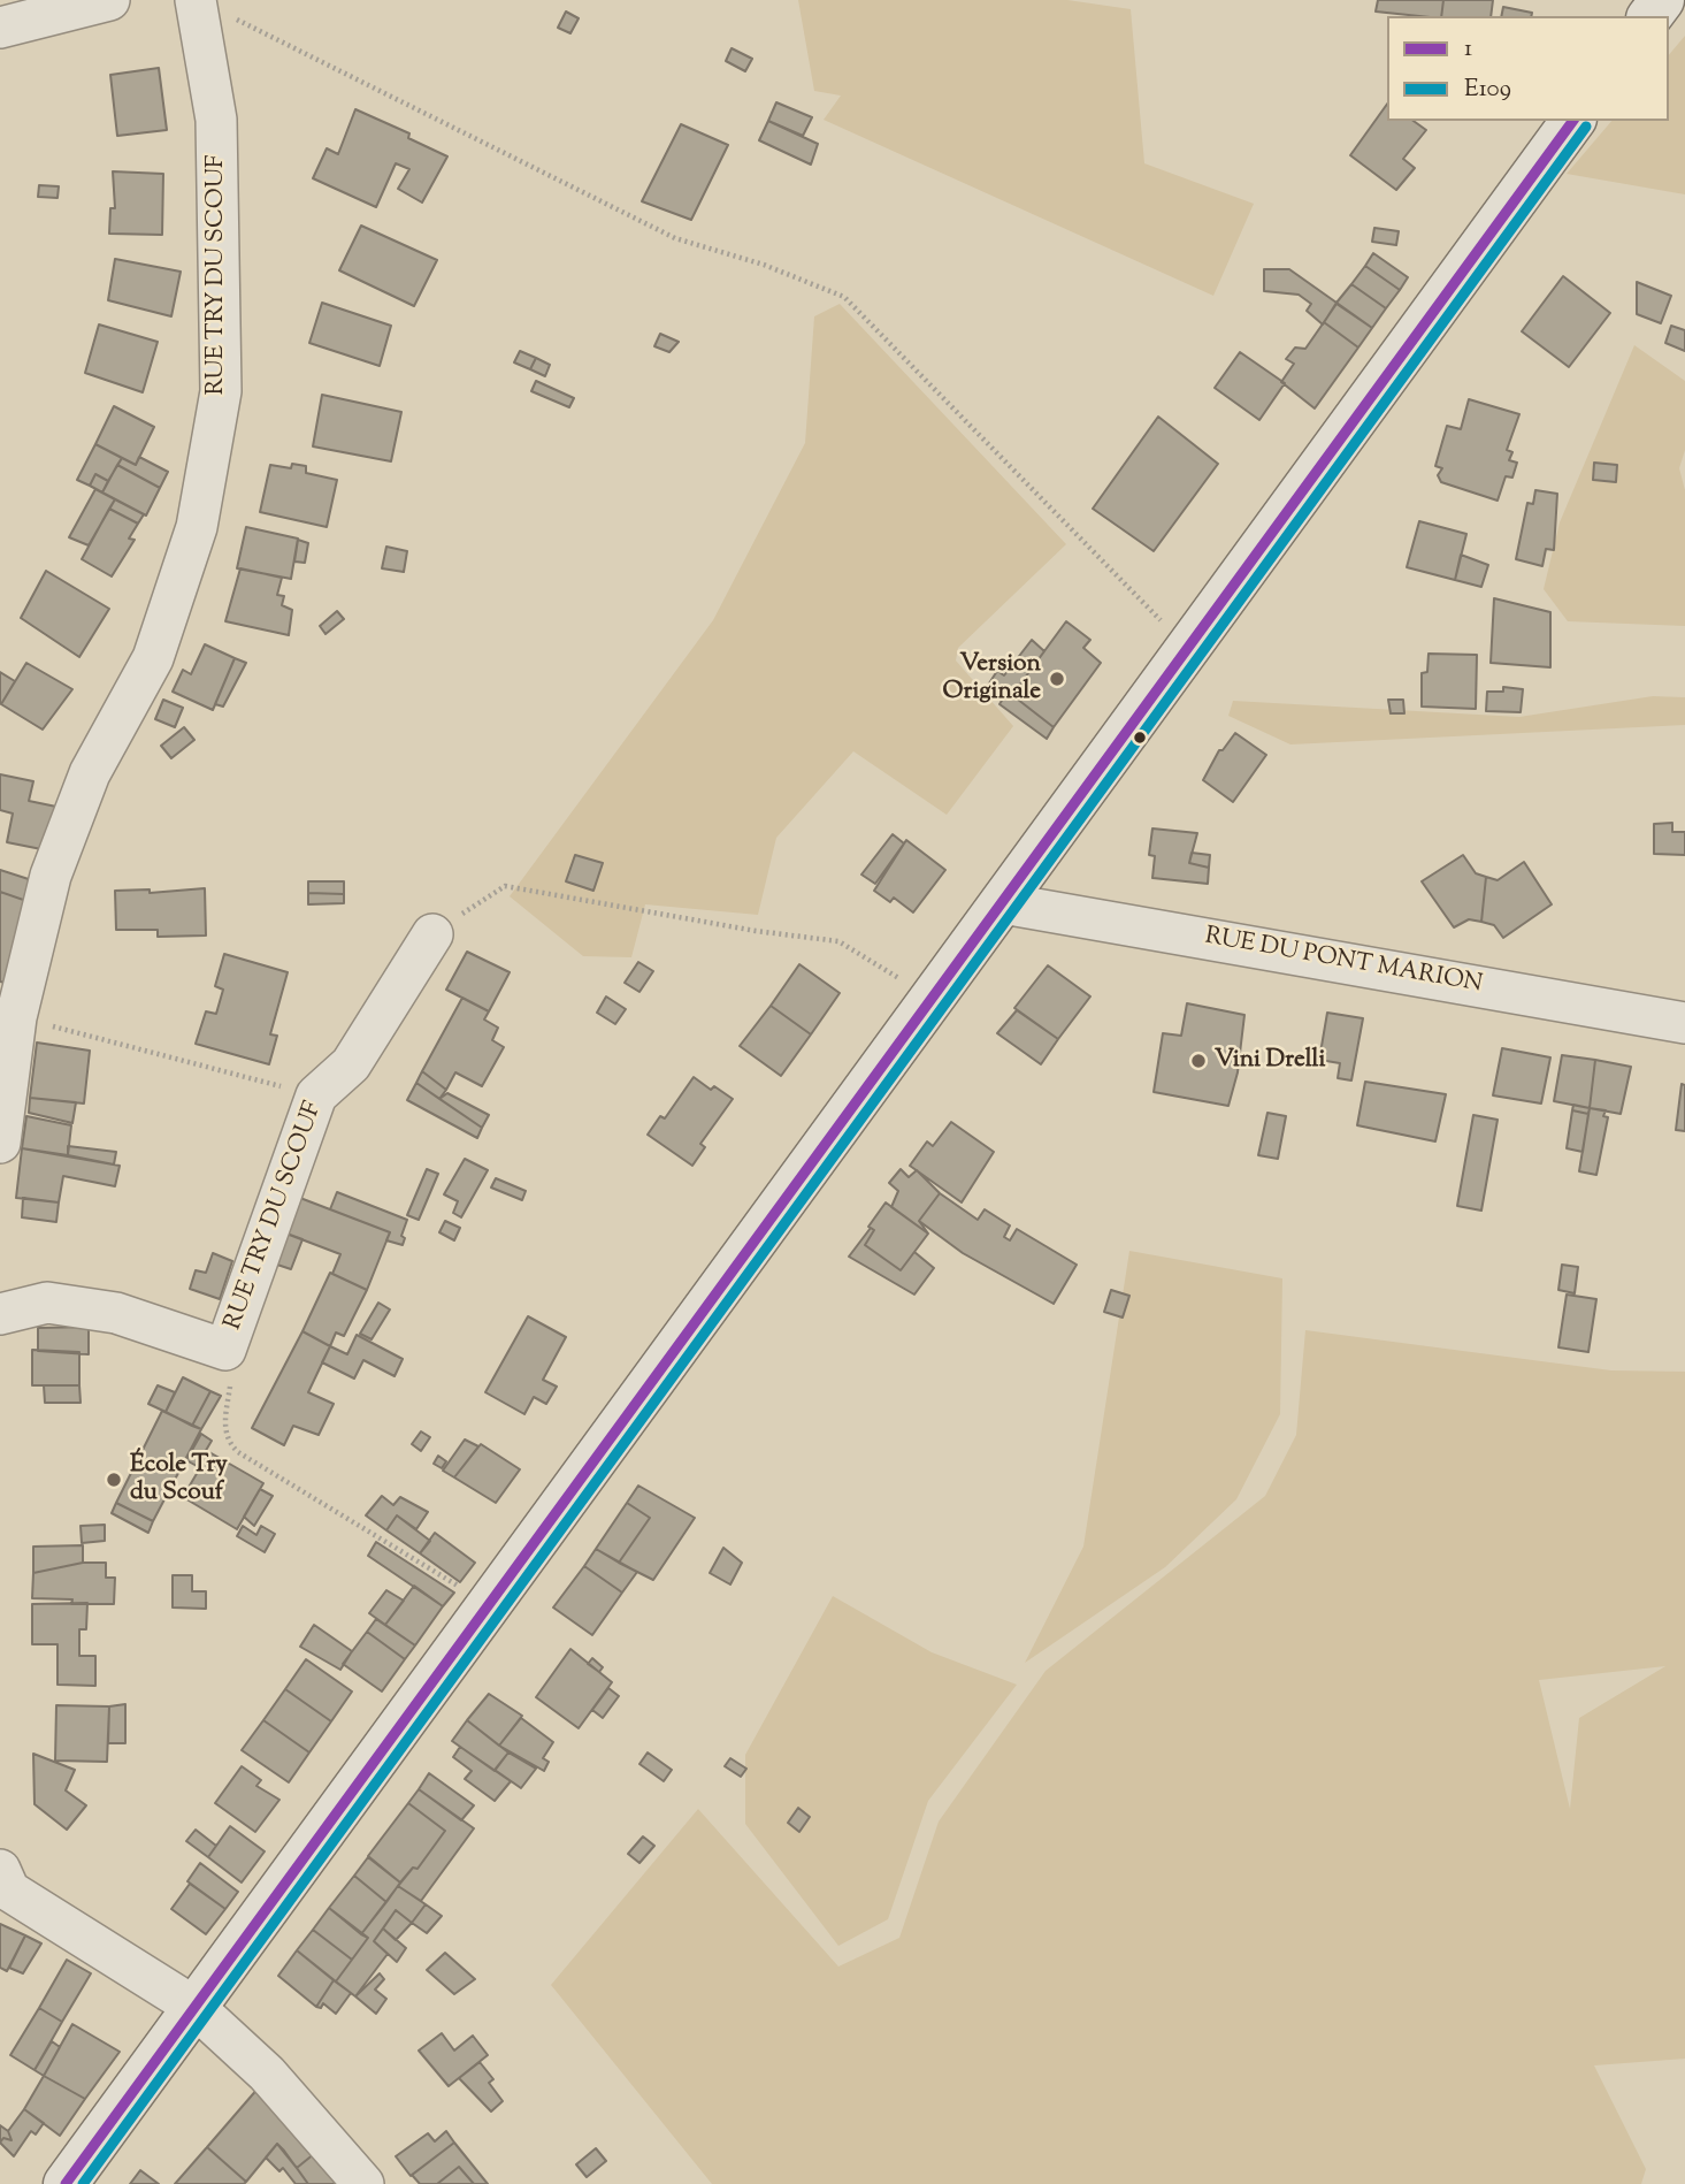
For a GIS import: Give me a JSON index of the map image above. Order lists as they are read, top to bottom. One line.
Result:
{"streets":{"street":["RUE TRY DU SCOUF","RUE DU PONT MARION"]},"places":["Version Originale","Vini Drelli","École Try du Scouf"],"lines":["transit line 1","transit line E109"],"legend":["1","E109"]}
